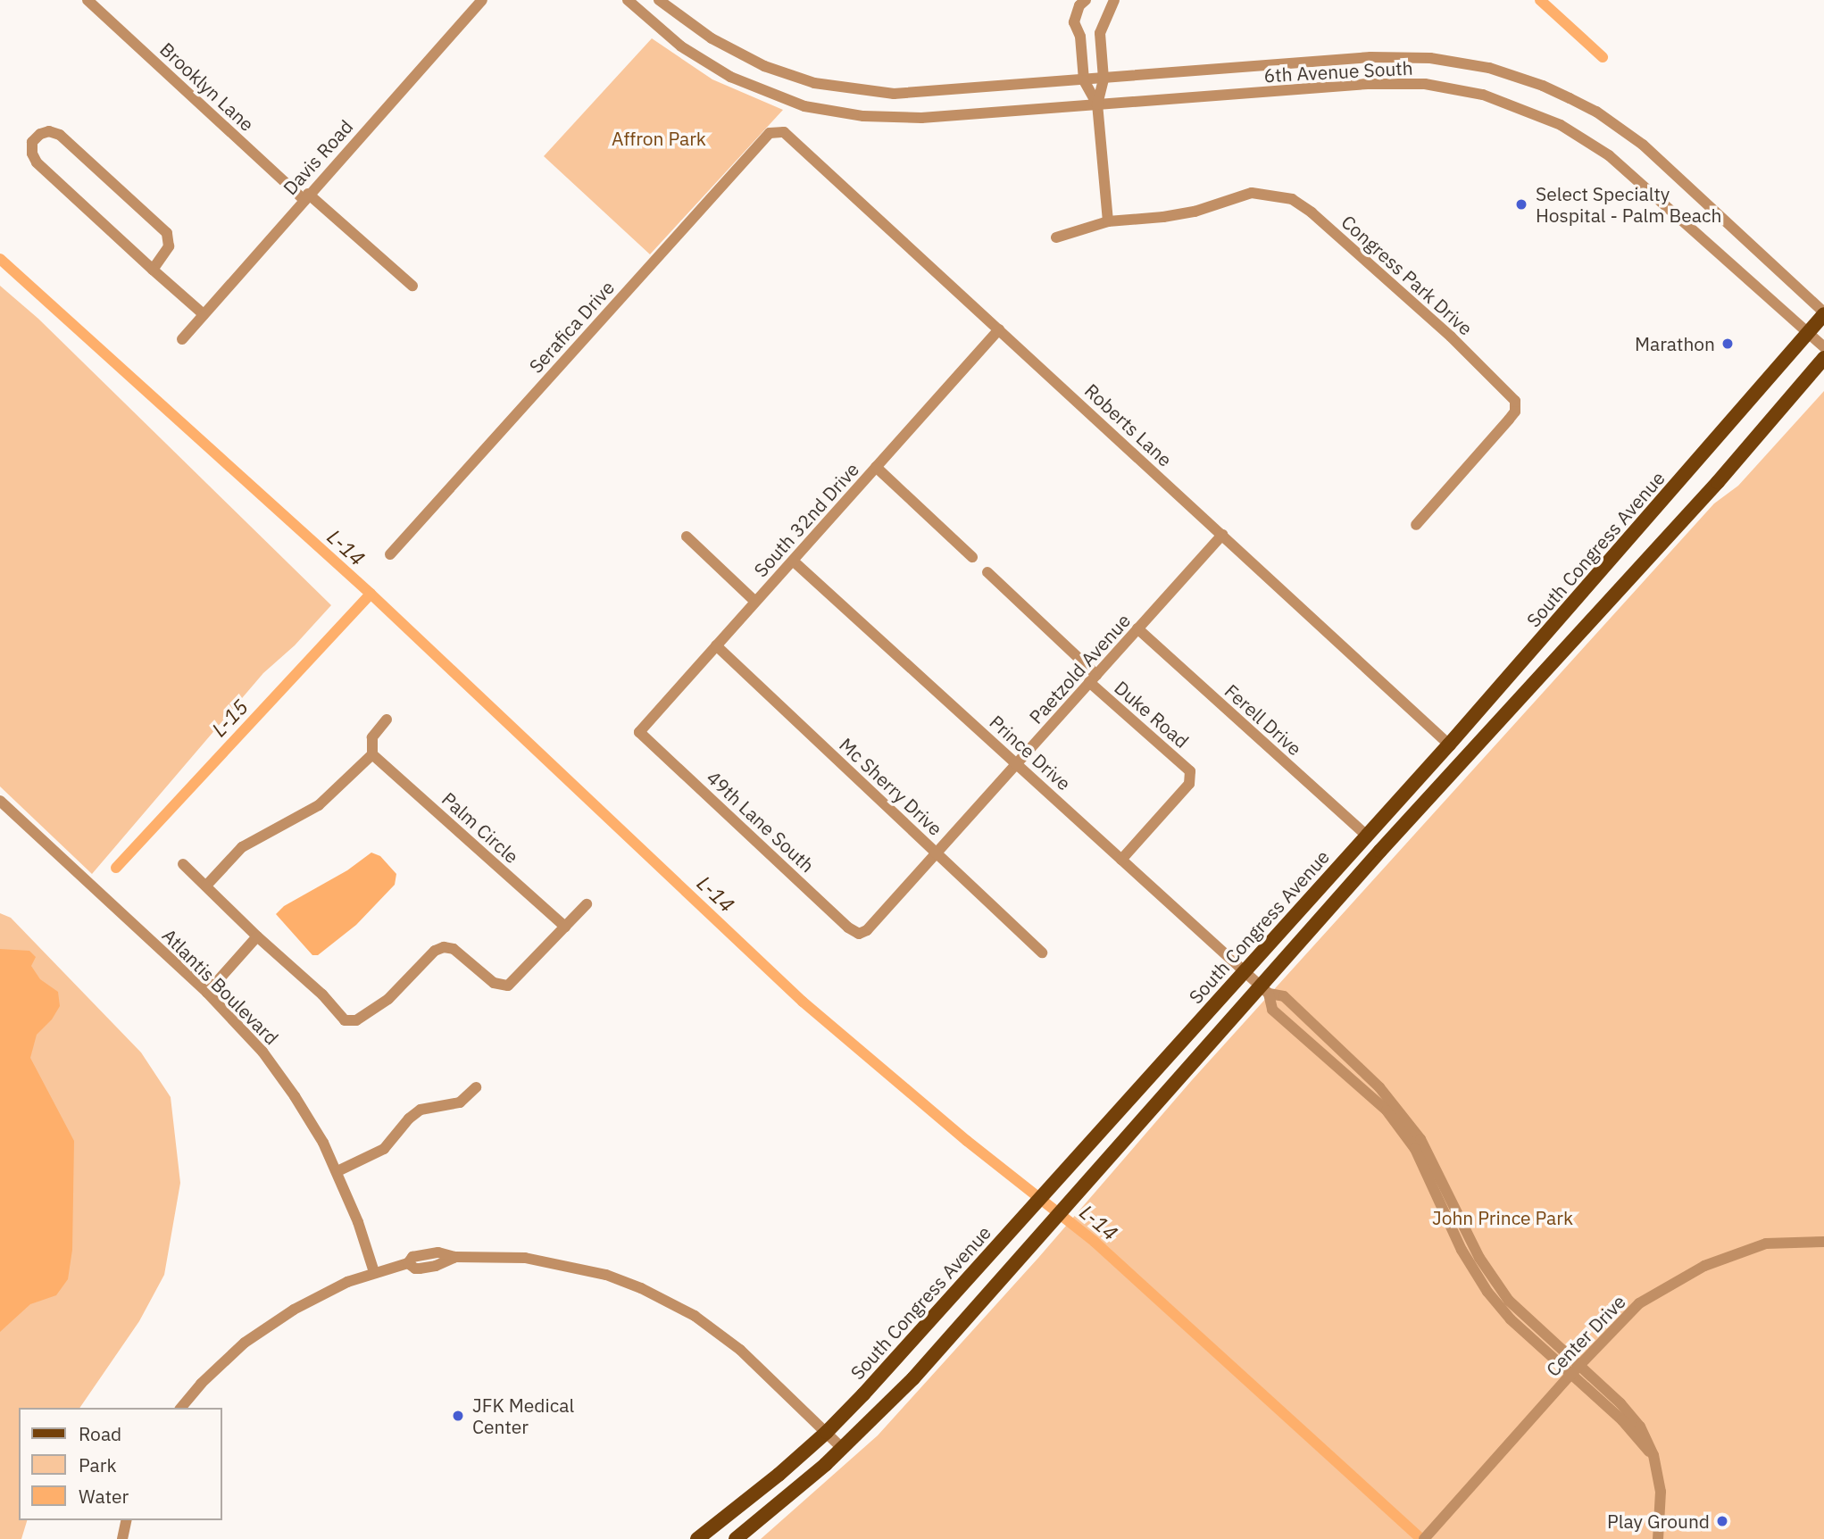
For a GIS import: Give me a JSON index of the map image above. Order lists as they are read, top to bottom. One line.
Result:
{"streets":{"main road":["South Congress Avenue"],"street":["6th Avenue South","Brooklyn Lane","Davis Road","Congress Park Drive","Serafica Drive","Roberts Lane","South 32nd Drive","Paetzold Avenue","Duke Road","Ferell Drive","Prince Drive","Mc Sherry Drive","49th Lane South","Palm Circle","Atlantis Boulevard","Center Drive"]},"crossings":[["6th Avenue South","South Congress Avenue"],["Brooklyn Lane","Davis Road"],["Serafica Drive","Roberts Lane"],["Roberts Lane","South 32nd Drive"],["Roberts Lane","South Congress Avenue"],["Roberts Lane","Paetzold Avenue"],["South 32nd Drive","Prince Drive"],["South 32nd Drive","Mc Sherry Drive"],["South 32nd Drive","49th Lane South"],["South Congress Avenue","Ferell Drive"],["South Congress Avenue","Prince Drive"],["Paetzold Avenue","Duke Road"],["Paetzold Avenue","Ferell Drive"],["Paetzold Avenue","Prince Drive"],["Paetzold Avenue","Mc Sherry Drive"],["Paetzold Avenue","49th Lane South"],["Duke Road","Prince Drive"]],"water":["L-14","L-15"],"parks":["Affron Park","John Prince Park"],"places":["Select Specialty Hospital - Palm Beach","Marathon","JFK Medical Center","Play Ground"],"legend":["Road","Park","Water"]}
